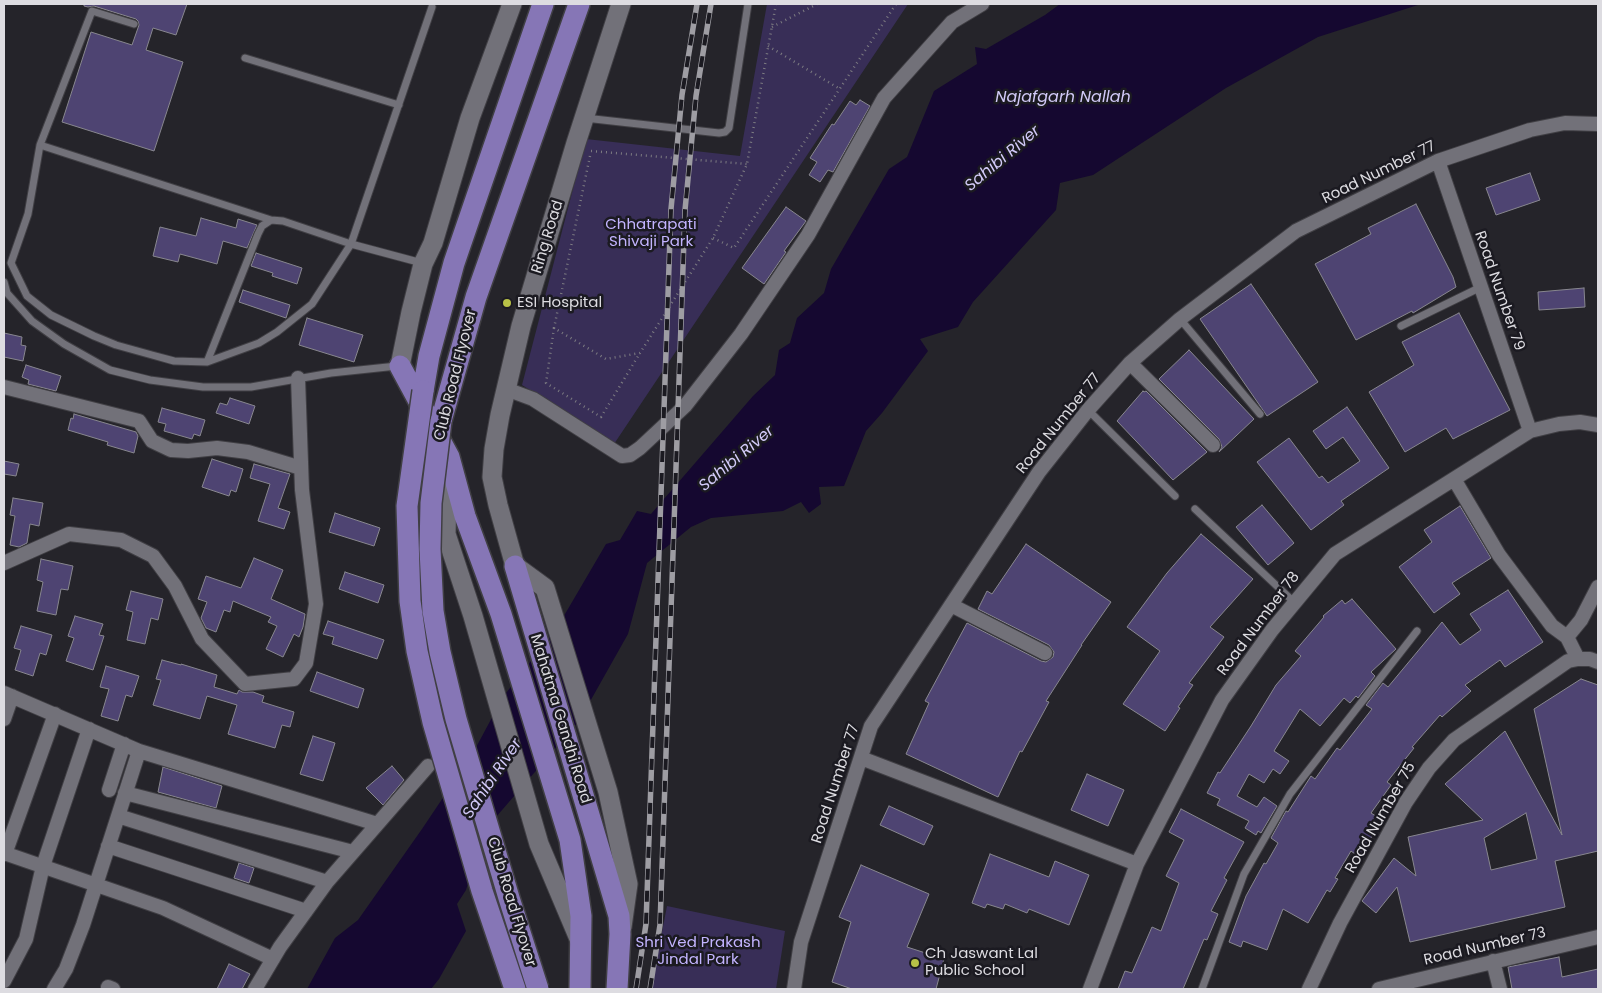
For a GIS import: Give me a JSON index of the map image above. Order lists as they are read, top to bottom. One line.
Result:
{"streets":{"main road":["Ring Road","Club Road Flyover","Mahatma Gandhi Road"],"street":["Road Number 77","Road Number 79","Road Number 78","Road Number 75","Road Number 73"]},"crossings":[["Road Number 77","Road Number 79"],["Ring Road","Mahatma Gandhi Road"],["Road Number 79","Road Number 78"]],"water":["Najafgarh Nallah","Sahibi River"],"parks":["Chhatrapati Shivaji Park","Shri Ved Prakash Jindal Park"],"places":["ESI Hospital","Ch Jaswant Lal Public School"]}
